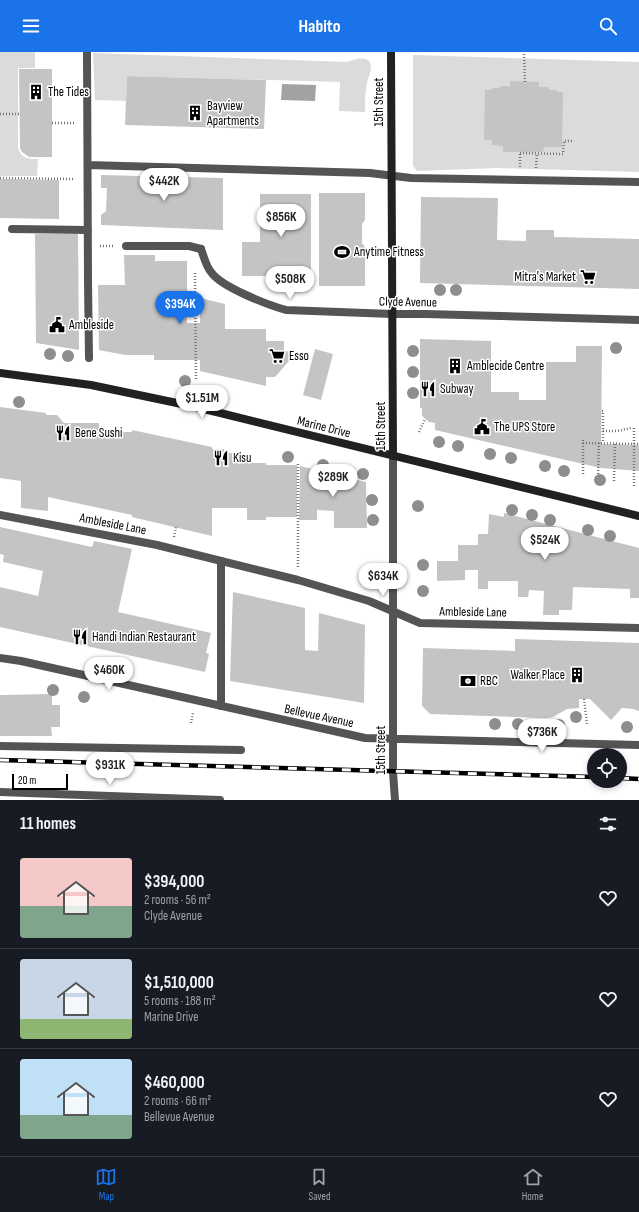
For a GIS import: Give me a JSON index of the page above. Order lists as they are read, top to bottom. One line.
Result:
{"streets":{"main road":["15th Street","Marine Drive"],"street":["Clyde Avenue","Ambleside Lane","Bellevue Avenue"]},"crossings":[["15th Street","Clyde Avenue"],["15th Street","Marine Drive"],["15th Street","Ambleside Lane"],["15th Street","Bellevue Avenue"]],"places":{"building":["The Tides","Bayview Apartments","Amblecide Centre","Walker Place"],"sports":["Anytime Fitness"],"supermarket":["Mitra's Market","Esso"],"public building":["Ambleside","The UPS Store"],"restaurant":["Subway","Bene Sushi","Kisu","Handi Indian Restaurant"],"bank":["RBC"]},"scale_bar":"20 m","page":{"header":"Habito","price":["$442K","$856K","$508K","$394K","$1.51M","$289K","$524K","$634K","$460K","$736K","$931K"],"scale":"20 m","heading":"11 homes","list":[{"name":"$394,000","note":"2 rooms · 56 m² · Clyde Avenue"},{"name":"$1,510,000","note":"5 rooms · 188 m² · Marine Drive"},{"name":"$460,000","note":"2 rooms · 66 m² · Bellevue Avenue"}],"tabs":["Map","Saved","Home"]}}
